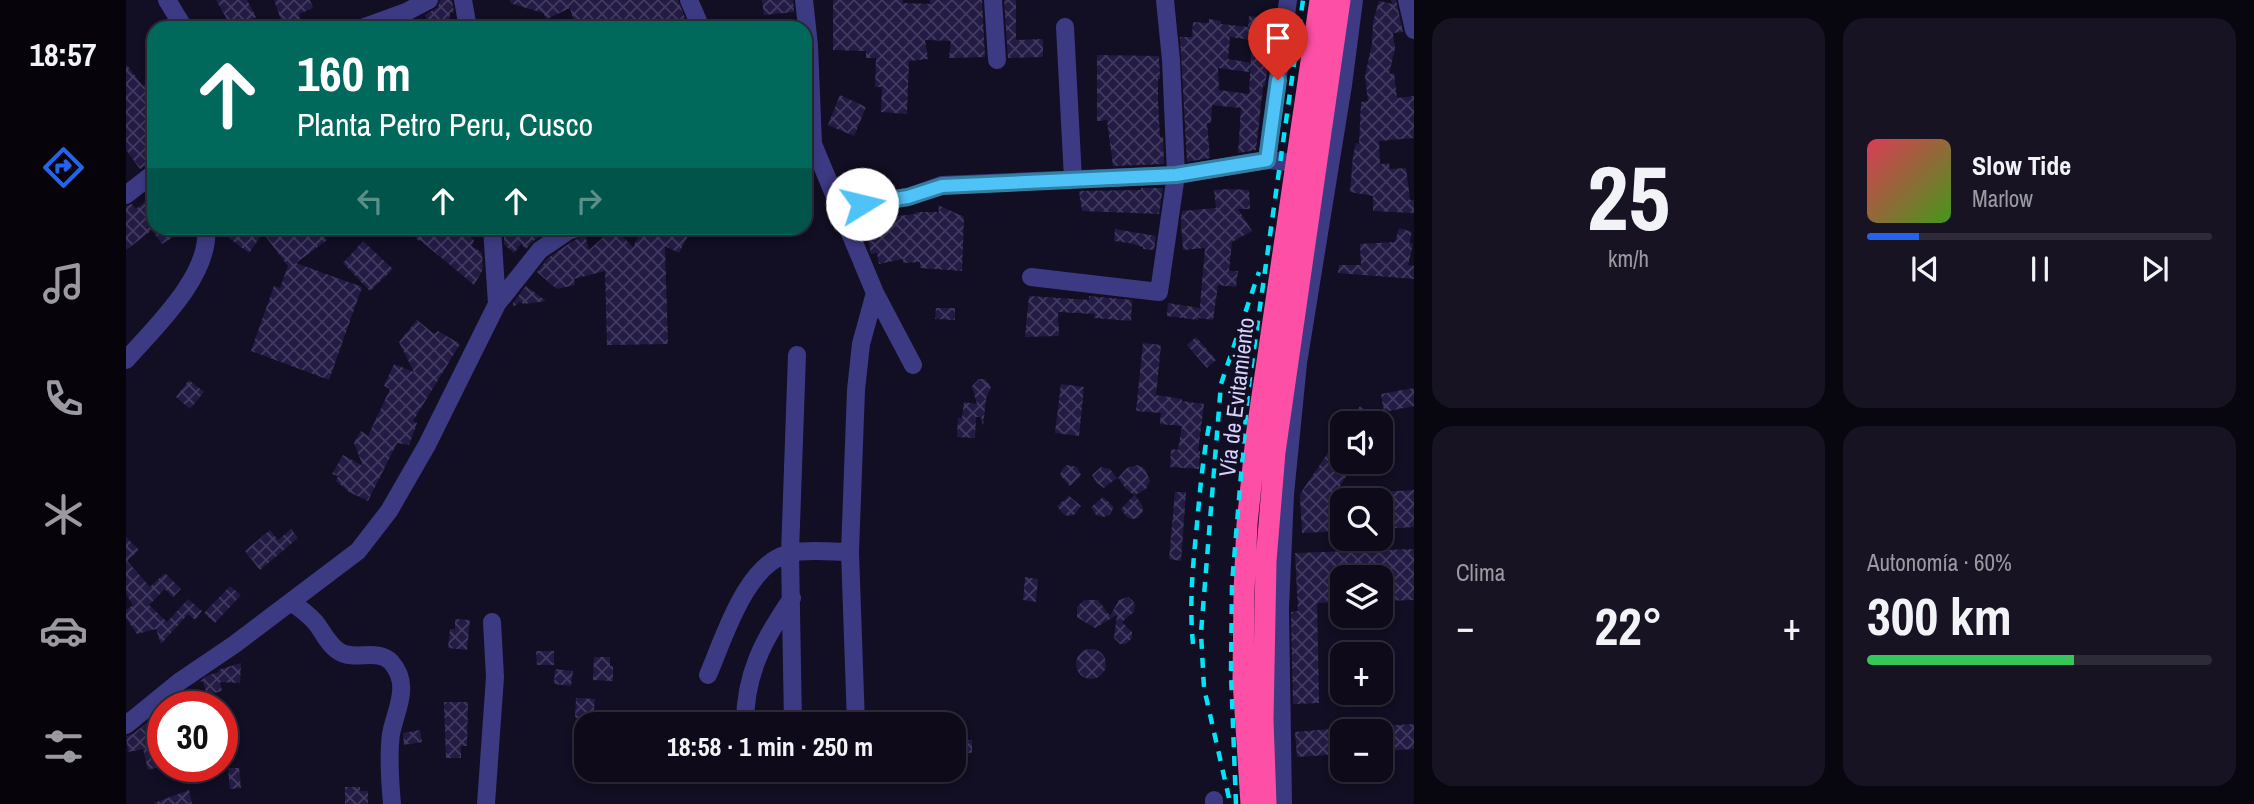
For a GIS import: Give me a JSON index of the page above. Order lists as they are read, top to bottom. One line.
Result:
{"streets":{"highway":["Vía de Evitamiento"]},"page":{"tabs":"18:57","tile":[["25","km/h"],"Clima",["Autonomía · 60%","300 km"]],"turn":["160 m","Planta Petro Peru, Cusco"],"song":["Slow Tide","Marlow"],"map_buttons":["+","−"],"heat":["−","22°","+"],"limit":"30","trip":"18:58 · 1 min · 250 m"}}
